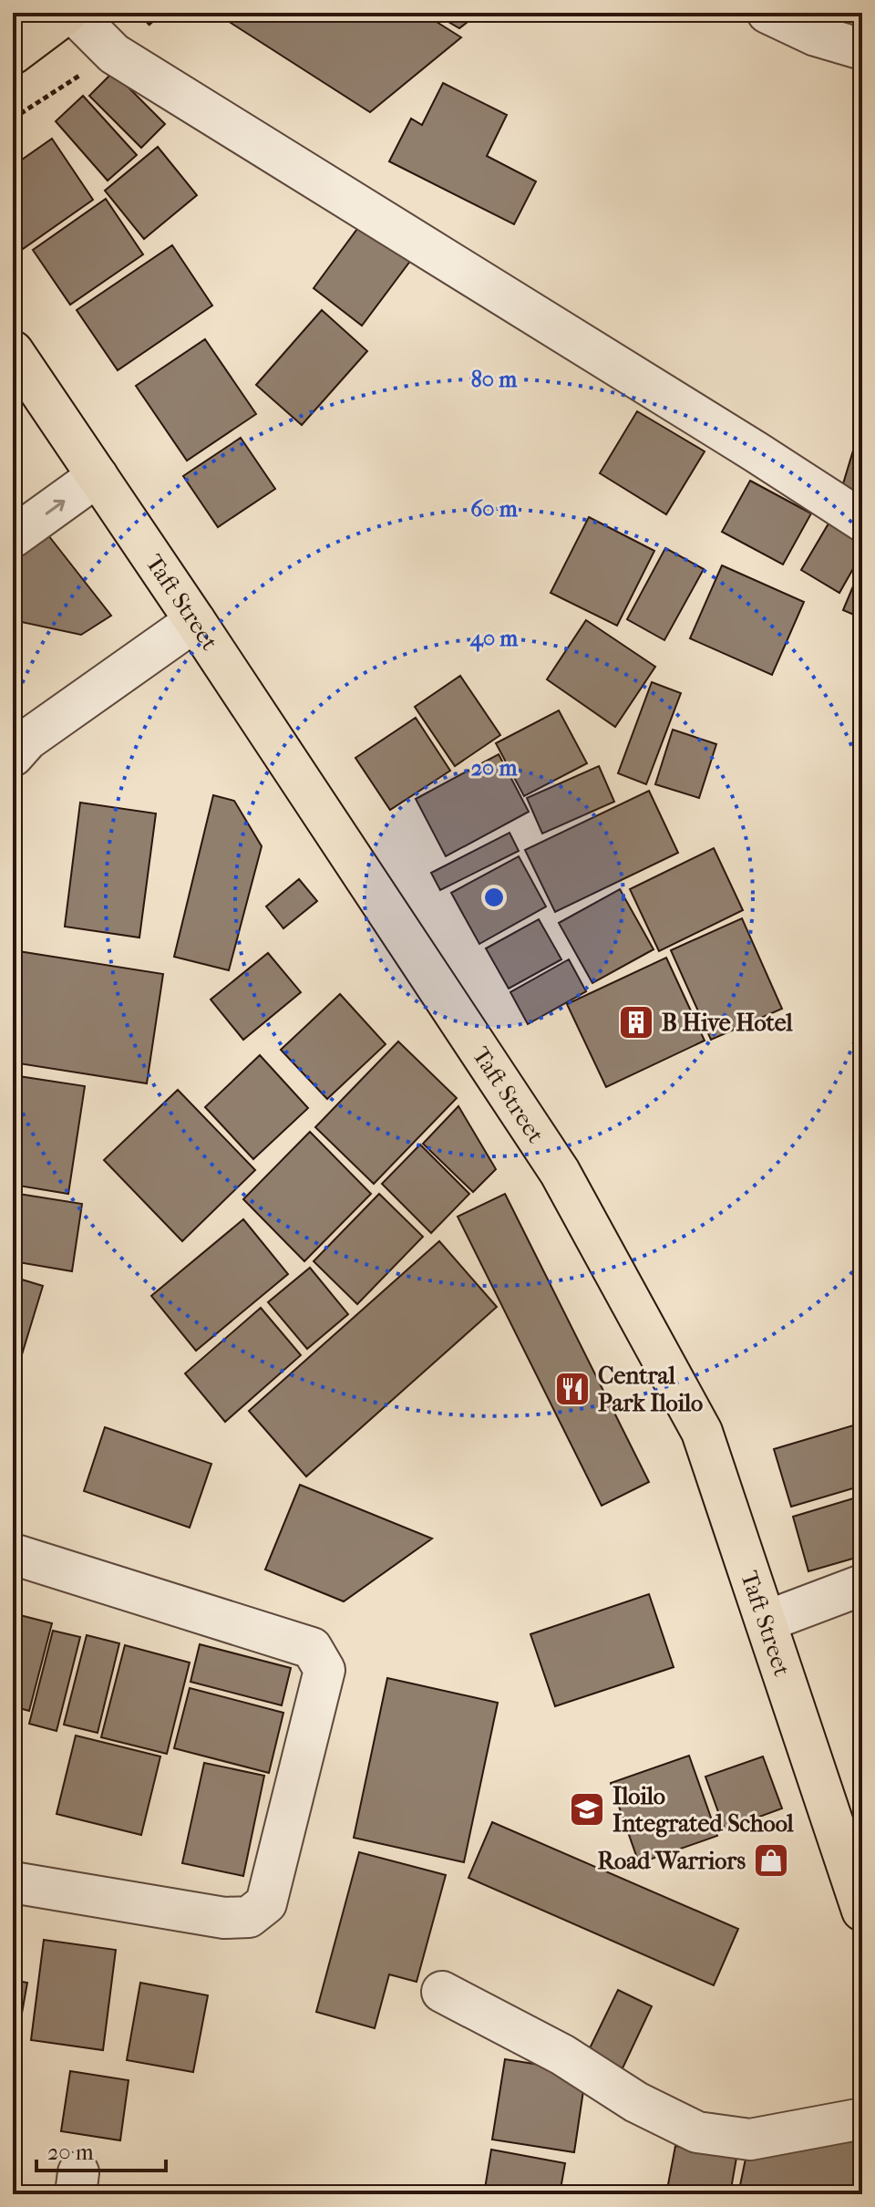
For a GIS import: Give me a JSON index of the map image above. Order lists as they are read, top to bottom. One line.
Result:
{"streets":{"main road":["Taft Street"]},"places":{"building":["B Hive Hotel"],"restaurant":["Central Park Iloilo"],"school or university":["Iloilo Integrated School"],"shop":["Road Warriors"]},"scale_bar":"20 m","rings":["80 m","60 m","40 m","20 m"]}
